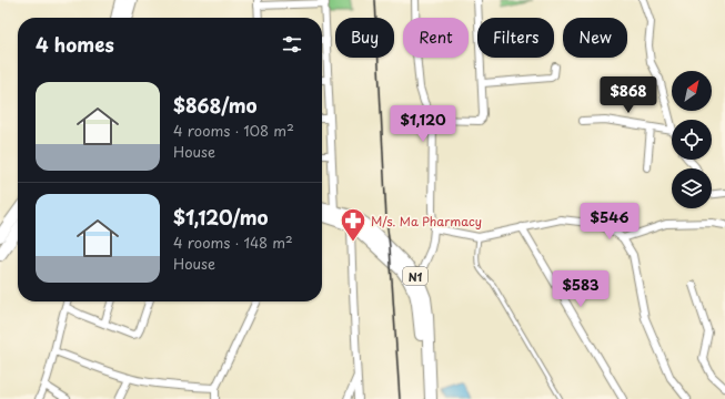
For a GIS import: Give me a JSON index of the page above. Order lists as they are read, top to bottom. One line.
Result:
{"streets":{"highway":["N1"]},"places":{"pharmacy":["M/s. Ma Pharmacy"]},"north":"top right","page":{"chip":["Buy","Rent","Filters","New"],"heading":"4 homes","list":[{"name":"$868/mo","note":"4 rooms · 108 m² · House"},{"name":"$1,120/mo","note":"4 rooms · 148 m² · House"}],"price":["$868","$1,120","$546","$583"]}}
